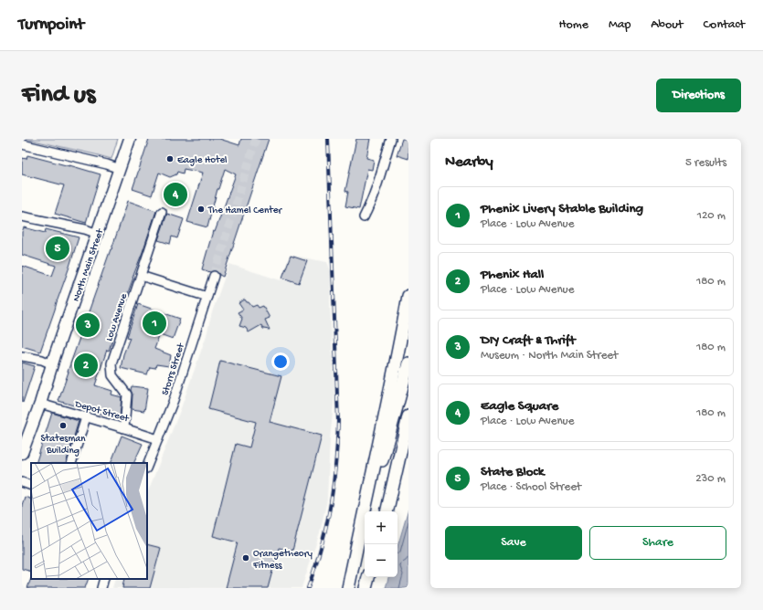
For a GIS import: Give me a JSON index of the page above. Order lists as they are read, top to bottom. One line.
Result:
{"streets":{"main road":["North Main Street"],"street":["Low Avenue","Storrs Street","Depot Street"]},"crossings":[["North Main Street","Depot Street"],["Low Avenue","Depot Street"],["Storrs Street","Depot Street"]],"places":["Eagle Hotel","The Hamel Center","Statesman Building","Orangetheory Fitness"],"page":{"header":"Turnpoint","nav":["Home","Map","About","Contact"],"buttons":["Directions",["Save","Share"]],"title":"Find us","heading":["Nearby","5 results"],"pins":["4","5","1","3","2"],"list":[{"mark":"1","name":"Phenix Livery Stable Building","note":"Place · Low Avenue","value":"120 m"},{"mark":"2","name":"Phenix Hall","note":"Place · Low Avenue","value":"180 m"},{"mark":"3","name":"DIY Craft & Thrift","note":"Museum · North Main Street","value":"180 m"},{"mark":"4","name":"Eagle Square","note":"Place · Low Avenue","value":"180 m"},{"mark":"5","name":"State Block","note":"Place · School Street","value":"230 m"}],"map_buttons":["+","−"]}}
